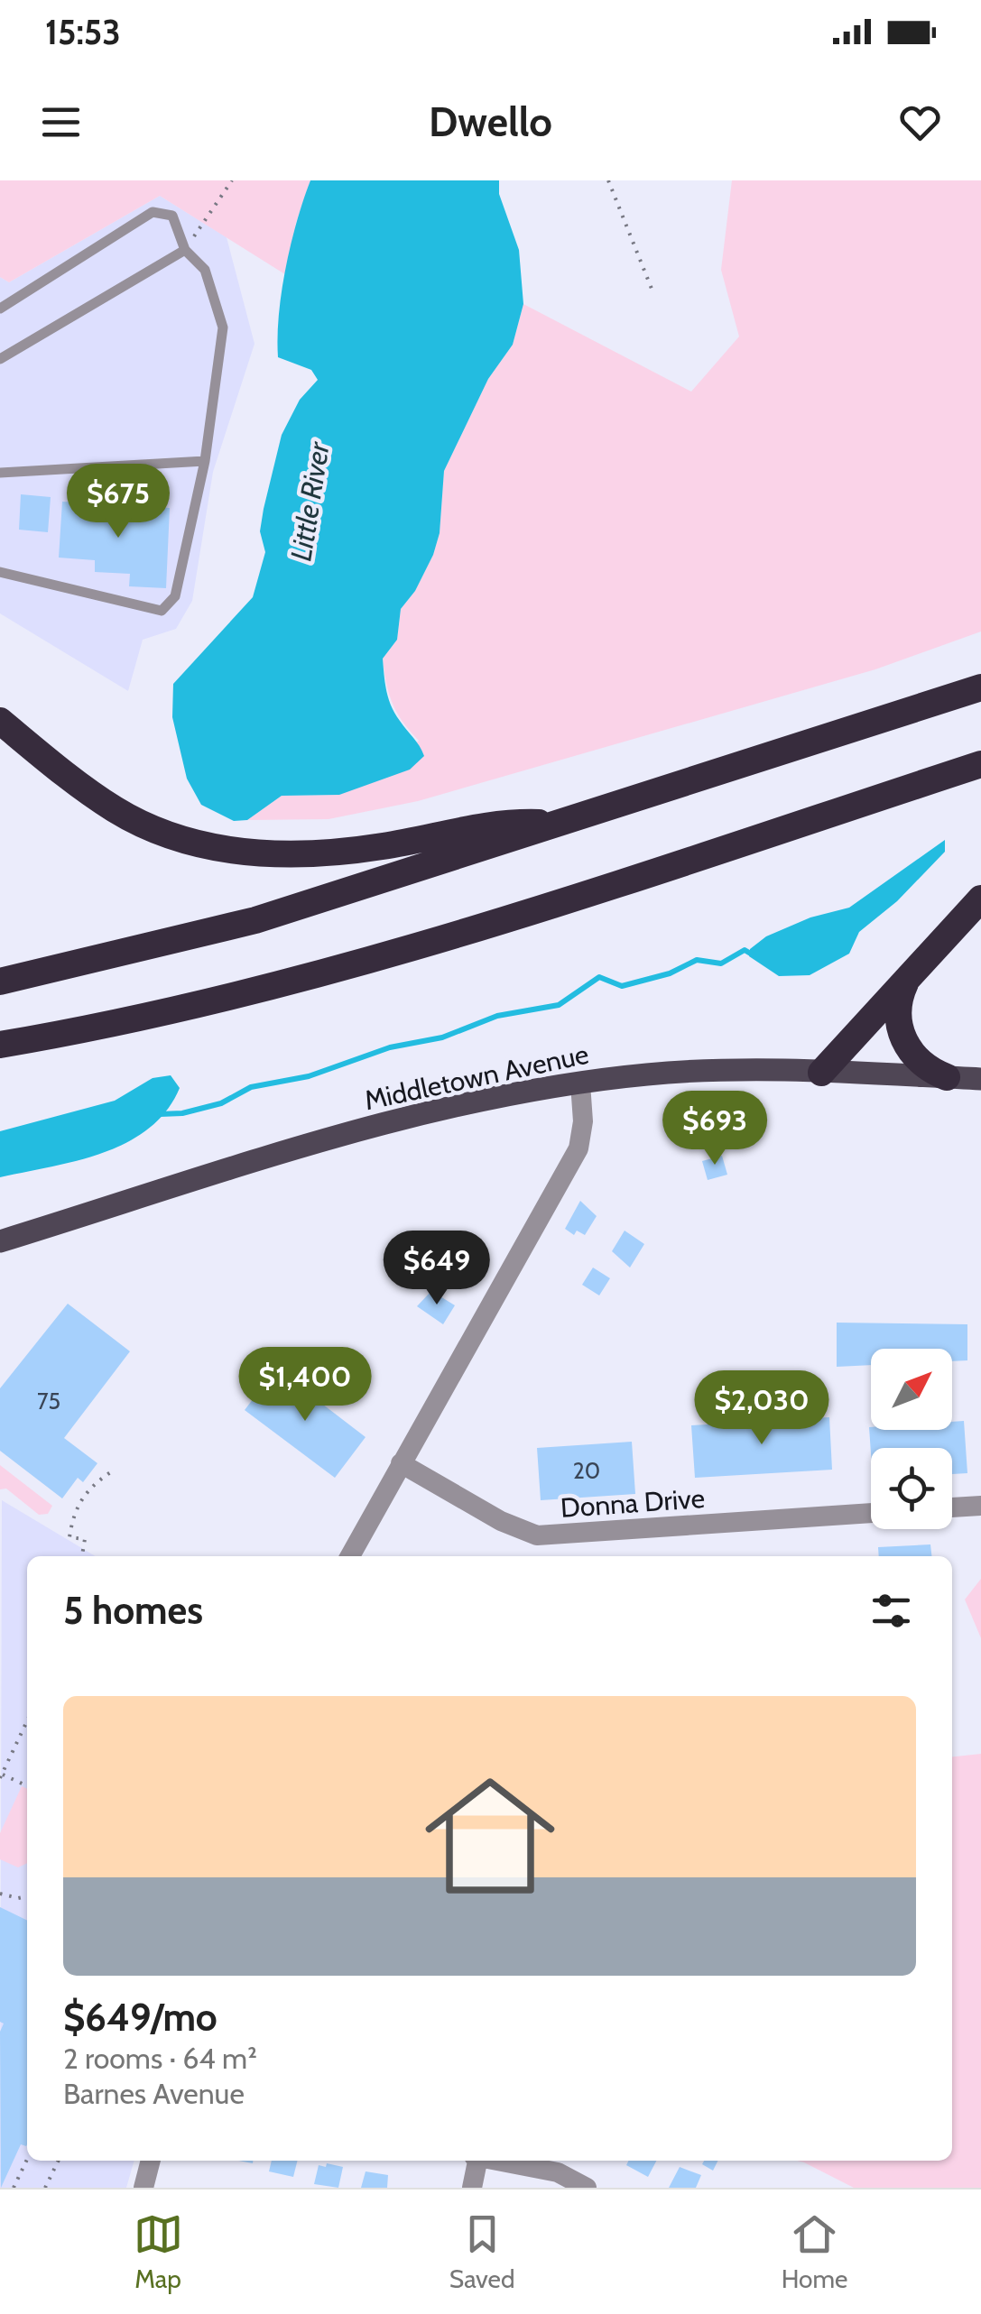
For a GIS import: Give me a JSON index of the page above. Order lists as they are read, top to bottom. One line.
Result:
{"streets":{"main road":["Middletown Avenue"],"street":["Donna Drive"]},"water":["Little River"],"house_numbers":["75","20"],"north":"top right","page":{"status":"15:53","header":"Dwello","price":["$675","$693","$649","$1,400","$2,030"],"heading":"5 homes","list":[{"name":"$649/mo","note":"2 rooms · 64 m² · Barnes Avenue"}],"tabs":["Map","Saved","Home"]}}
